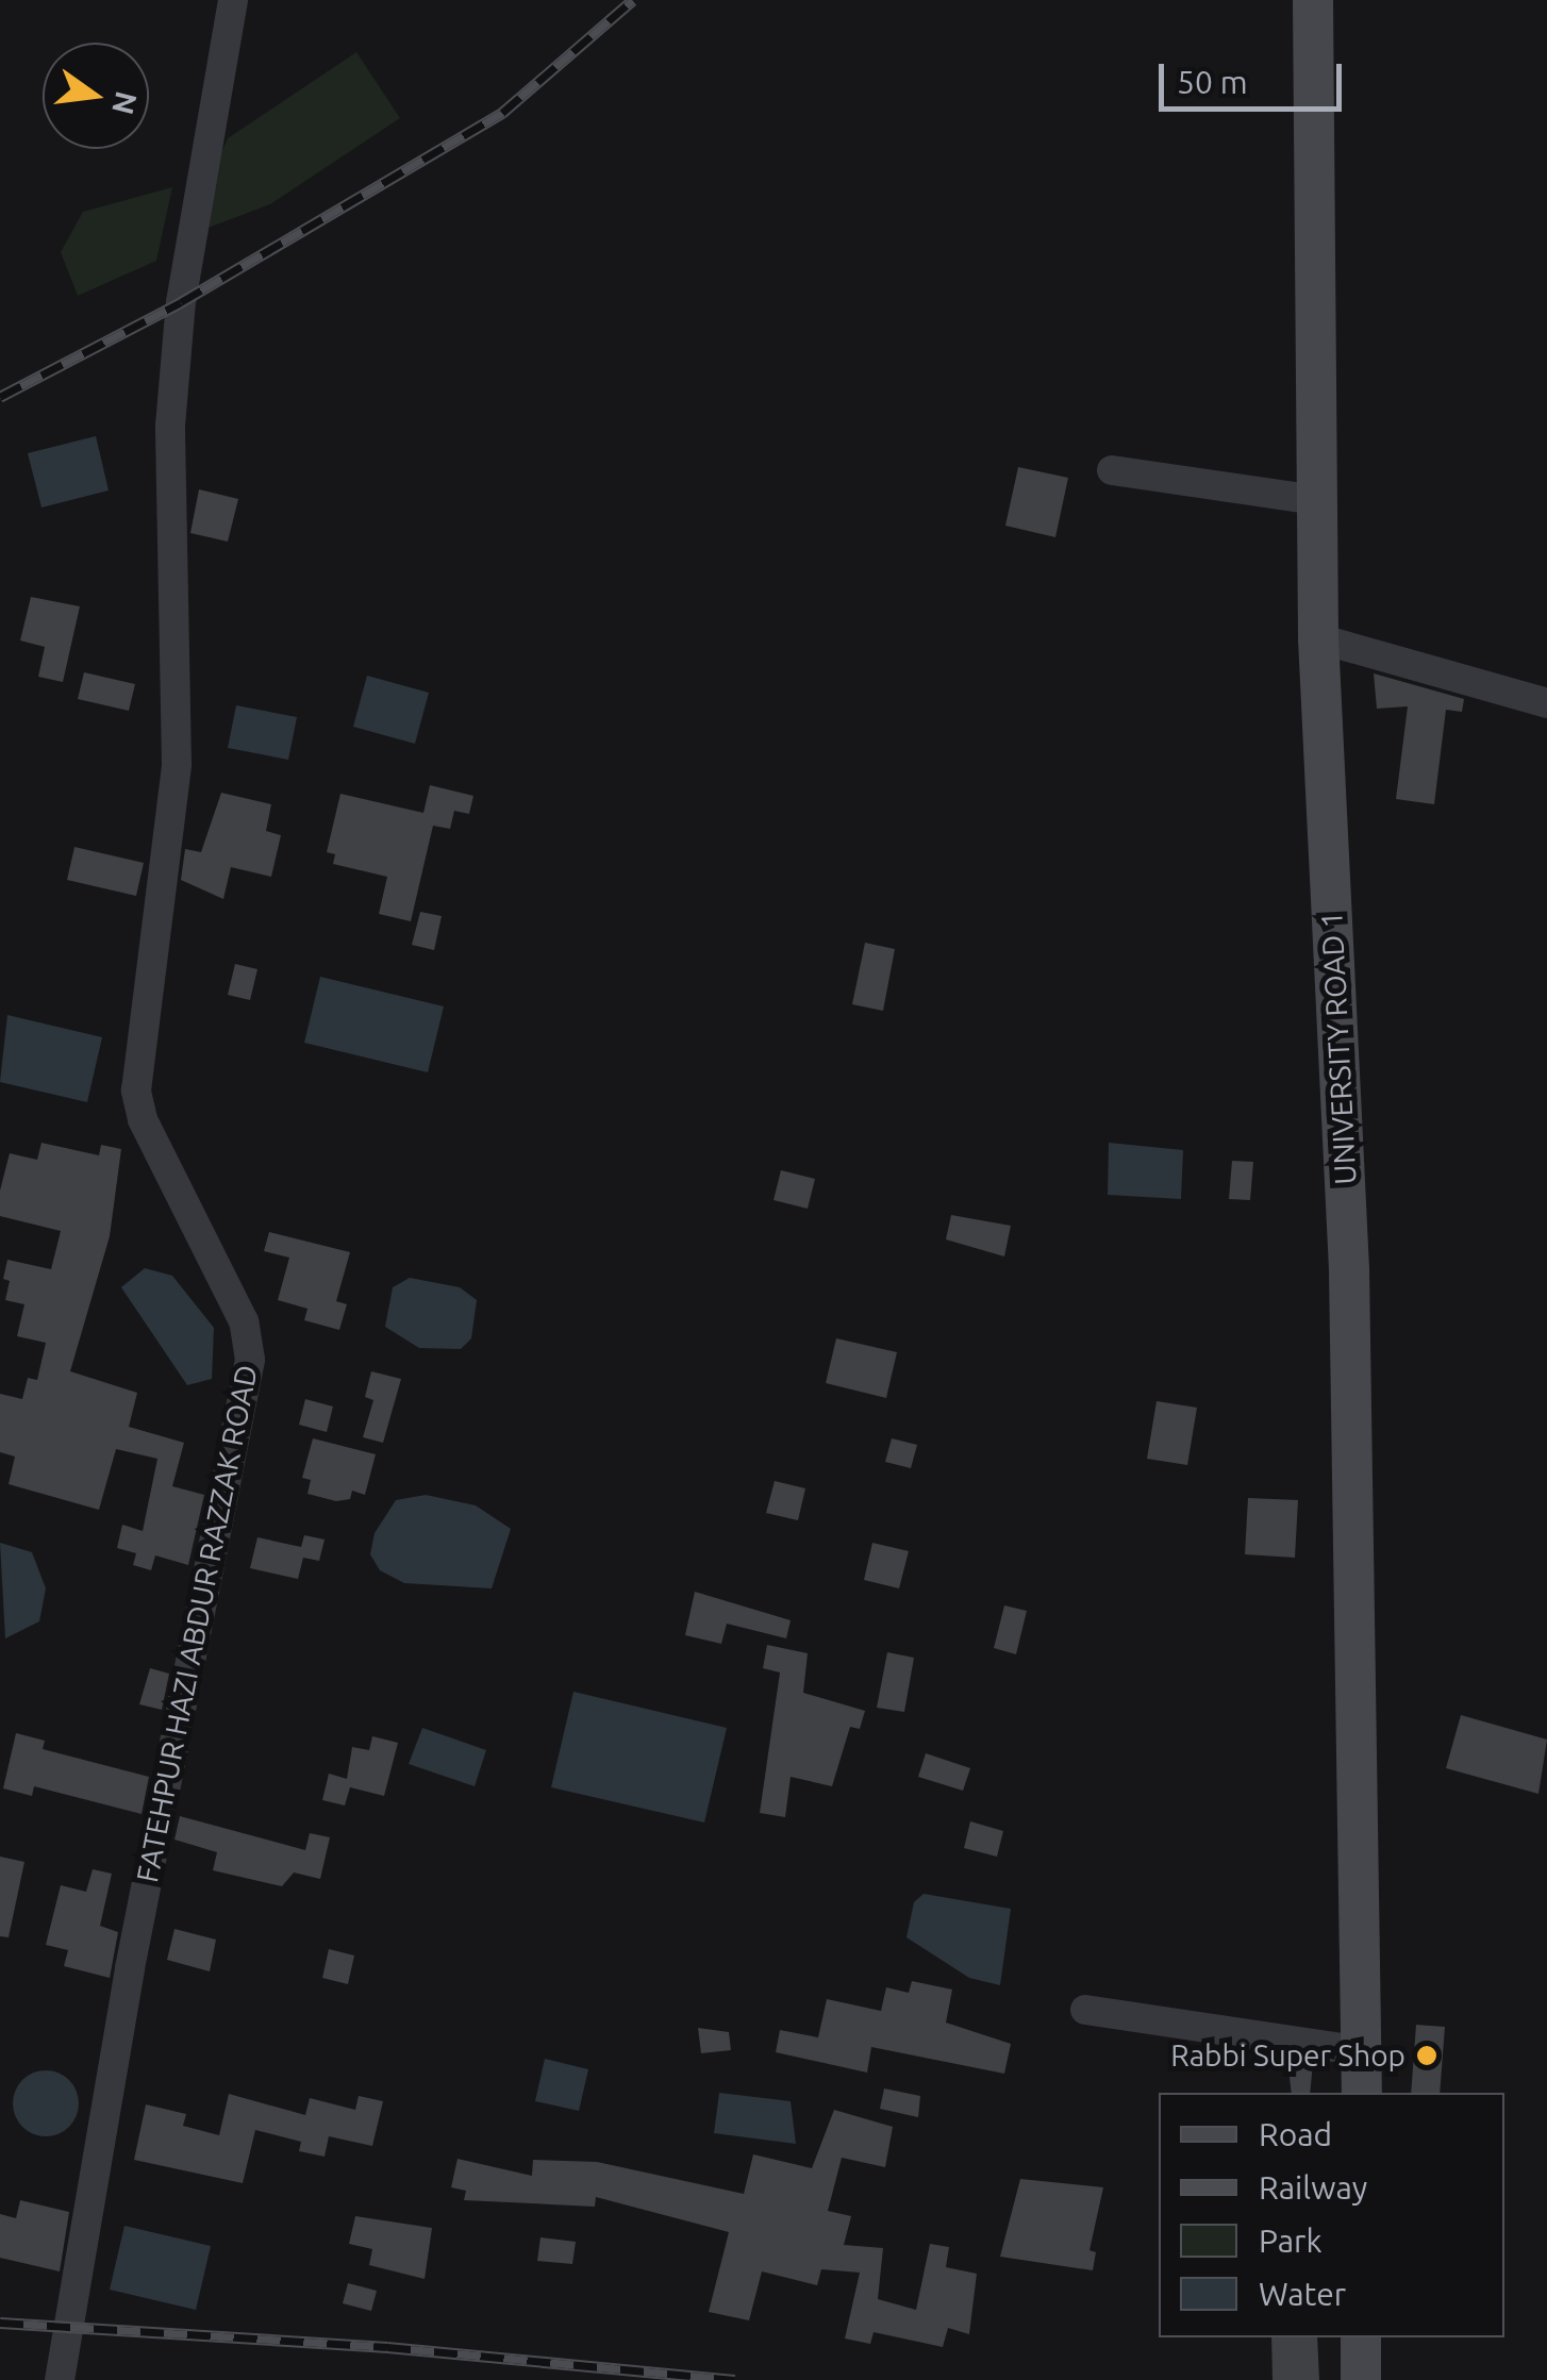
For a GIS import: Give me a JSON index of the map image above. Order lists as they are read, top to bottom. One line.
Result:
{"streets":{"main road":["UNIVERSITY ROAD 1"],"street":["FATEHPUR HAZI ABDUR RAZZAK ROAD"]},"places":["Rabbi Super Shop"],"legend":["Road","Railway","Park","Water"],"scale_bar":"50 m","north":"right"}
